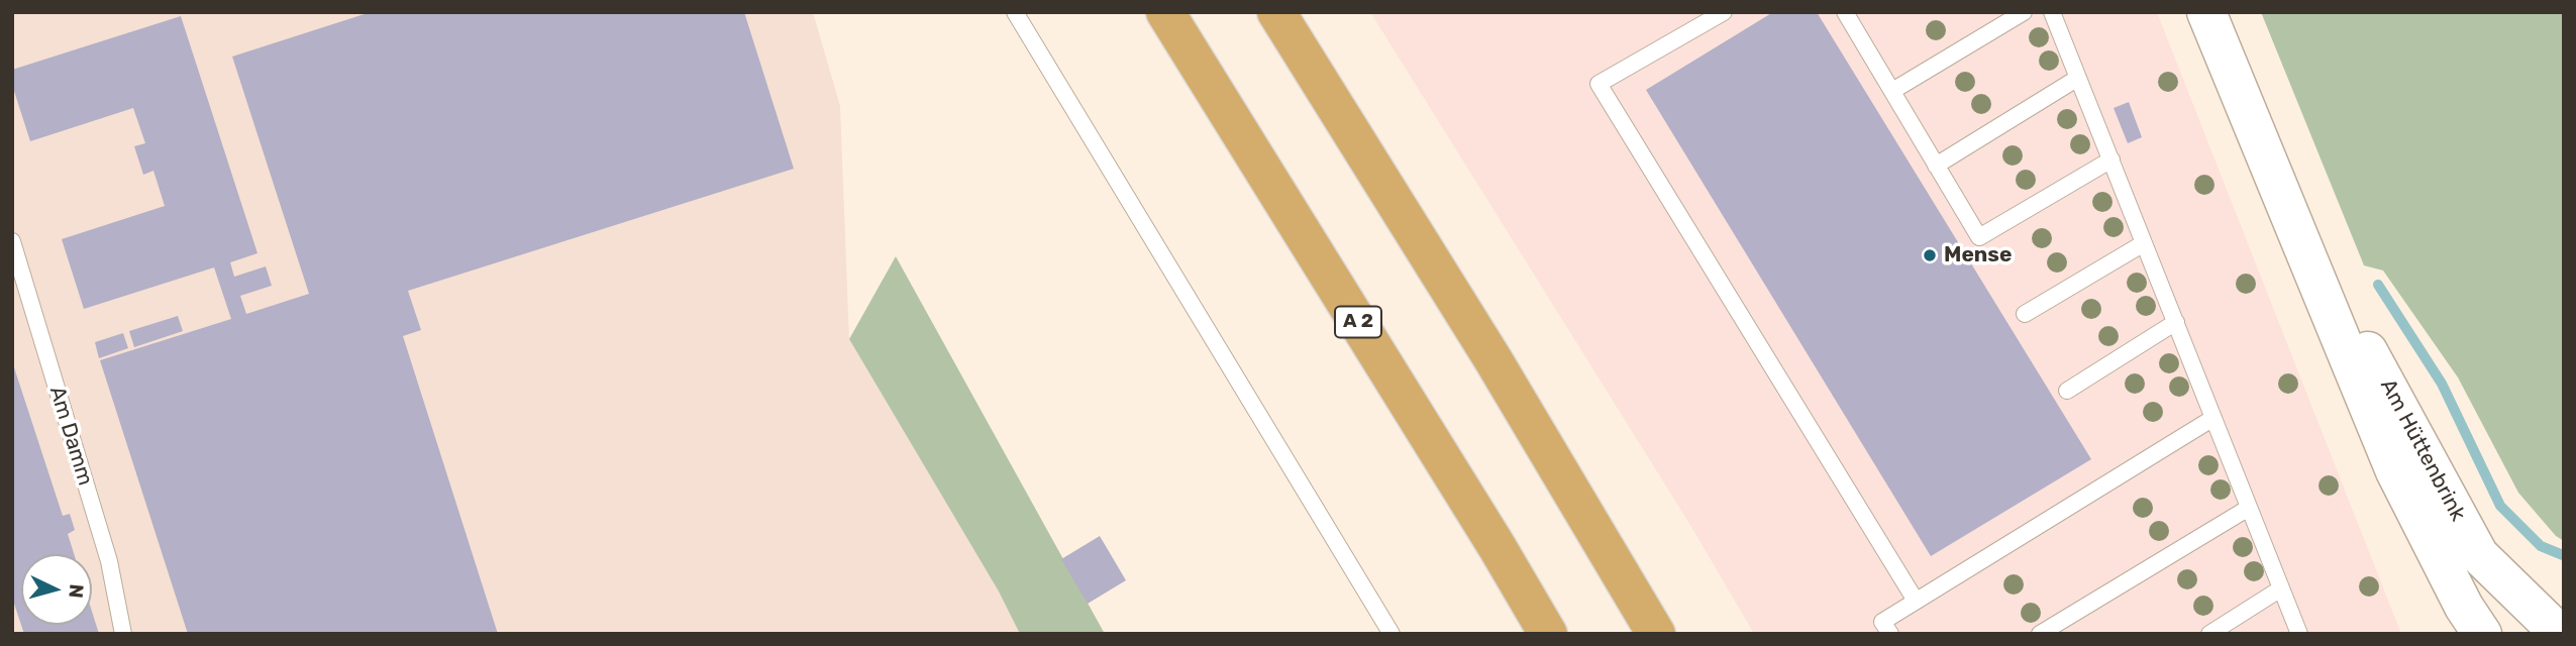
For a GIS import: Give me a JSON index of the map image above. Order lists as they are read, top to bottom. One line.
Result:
{"streets":{"highway":["A 2"],"street":["Am Hüttenbrink"],"lane":["Am Damm"]},"places":["Mense"],"north":"right"}
